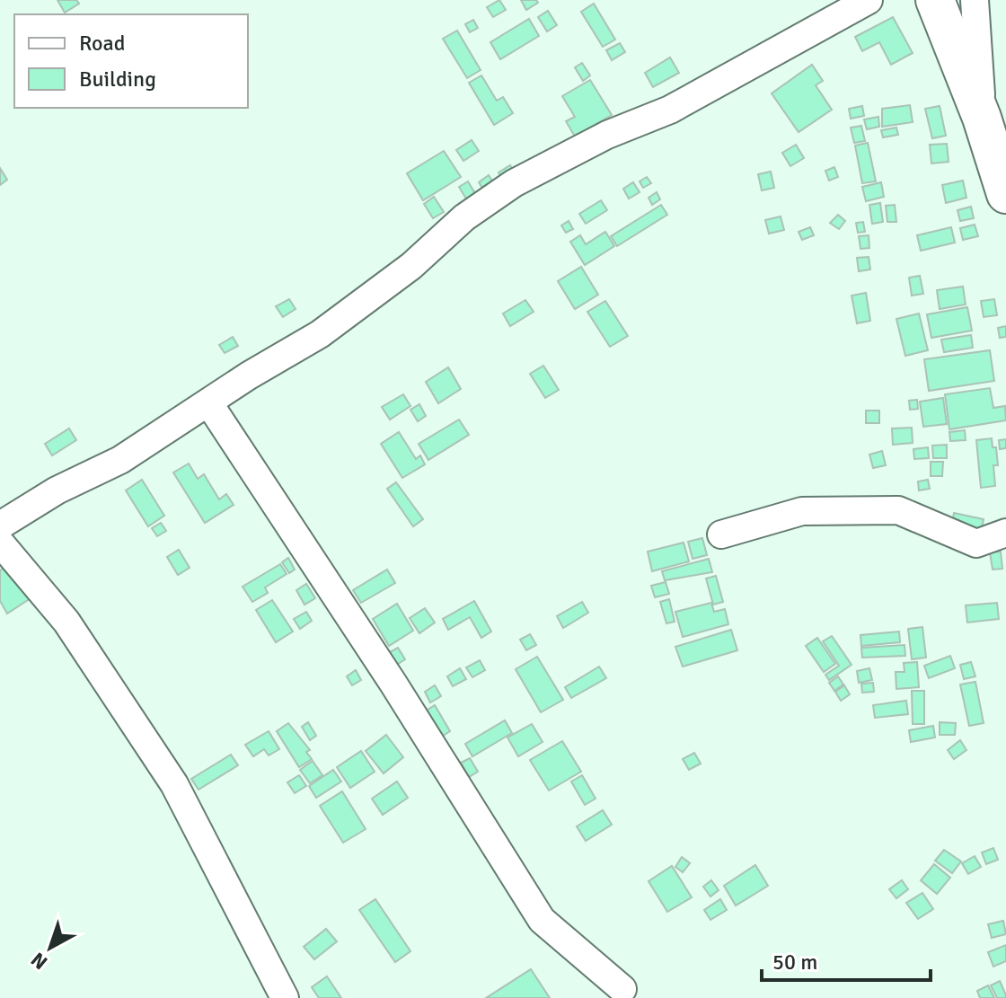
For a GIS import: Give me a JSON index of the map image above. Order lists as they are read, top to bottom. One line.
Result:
{"legend":["Road","Building"],"scale_bar":"50 m","north":"bottom left"}
